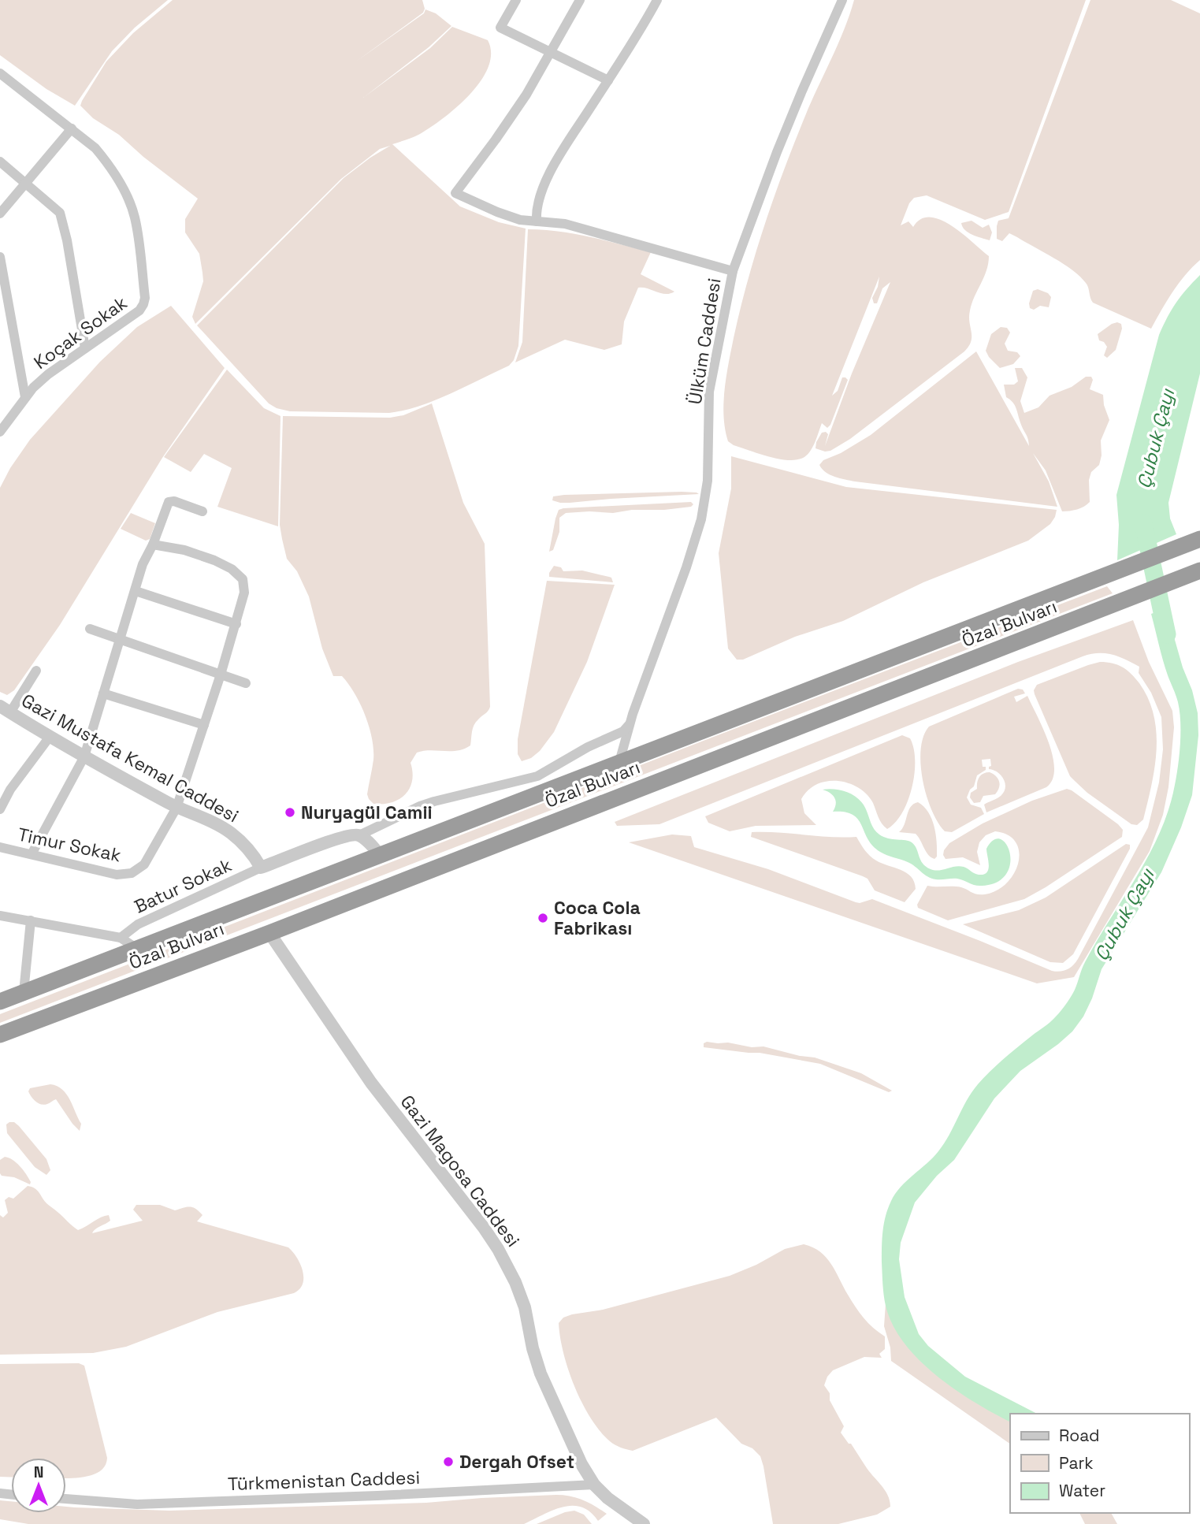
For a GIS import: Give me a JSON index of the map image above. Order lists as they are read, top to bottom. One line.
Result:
{"streets":{"highway":["Özal Bulvarı"],"street":["Koçak Sokak","Ülküm Caddesi","Gazi Mustafa Kemal Caddesi","Timur Sokak","Batur Sokak","Gazi Magosa Caddesi","Türkmenistan Caddesi"]},"crossings":[["Ülküm Caddesi","Özal Bulvarı"],["Özal Bulvarı","Gazi Magosa Caddesi"],["Gazi Mustafa Kemal Caddesi","Timur Sokak"],["Gazi Mustafa Kemal Caddesi","Batur Sokak"],["Gazi Magosa Caddesi","Türkmenistan Caddesi"]],"water":["Çubuk Çayı"],"places":["Nuryagül Camii","Coca Cola Fabrikası","Dergah Ofset"],"legend":["Road","Park","Water"],"north":"top"}
